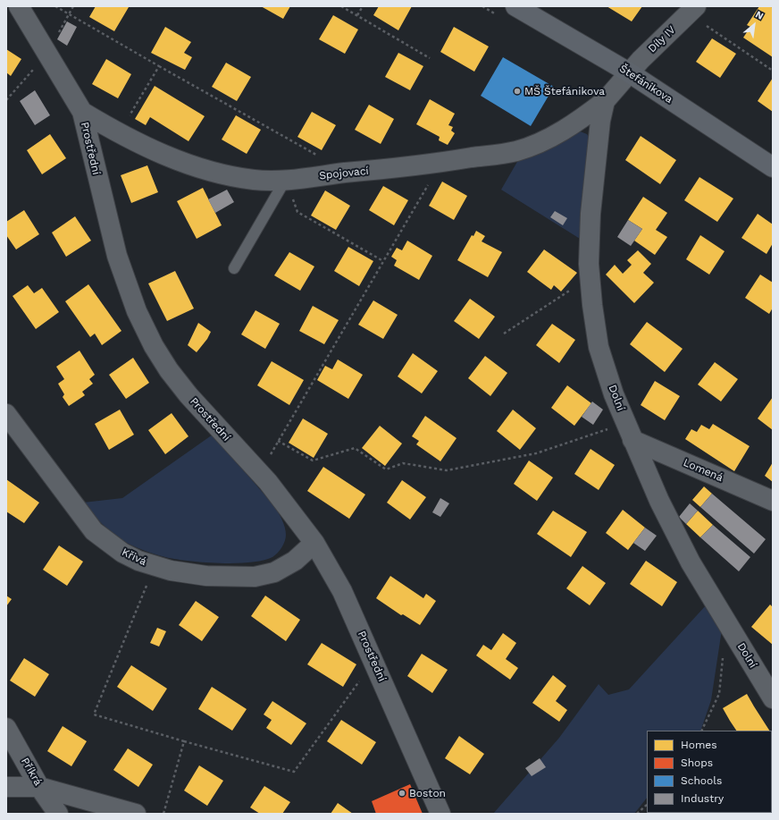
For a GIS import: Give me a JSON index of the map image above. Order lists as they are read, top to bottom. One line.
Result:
{"streets":{"street":["Díly IV","Štefánikova","Prostřední","Spojovací","Dolní","Lomená","Křivá","Příkrá"]},"crossings":[["Díly IV","Štefánikova"],["Díly IV","Dolní"],["Štefánikova","Dolní"],["Prostřední","Spojovací"],["Prostřední","Křivá"],["Spojovací","Dolní"],["Dolní","Lomená"]],"places":["MŠ Štefánikova","Boston"],"legend":["Homes","Shops","Schools","Industry"],"north":"top right"}
